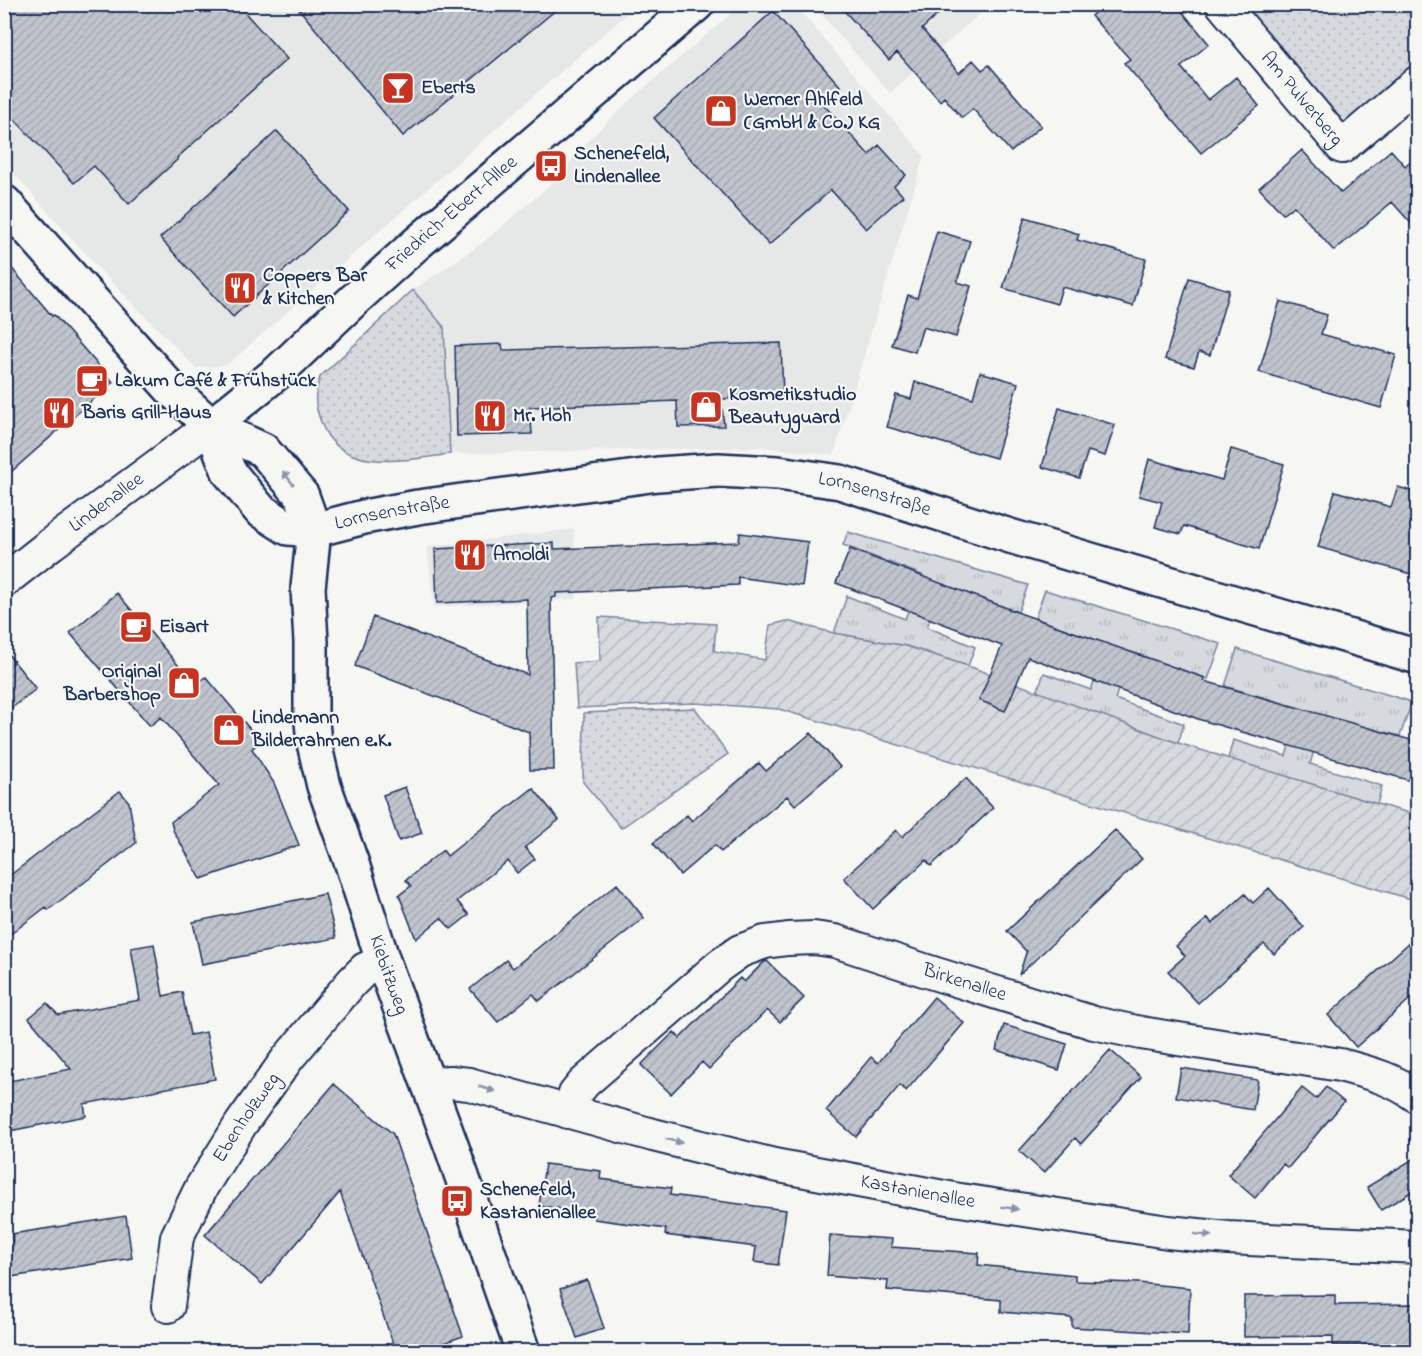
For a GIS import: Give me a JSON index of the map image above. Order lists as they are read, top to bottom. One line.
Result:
{"streets":{"street":["Am Pulverberg","Friedrich-Ebert-Allee","Lornsenstraße","Lindenallee","Kiebitzweg","Birkenallee","Ebenholzweg","Kastanienallee"]},"crossings":[["Friedrich-Ebert-Allee","Lornsenstraße"],["Friedrich-Ebert-Allee","Lindenallee"],["Lornsenstraße","Lindenallee"],["Lornsenstraße","Kiebitzweg"],["Kiebitzweg","Ebenholzweg"],["Kiebitzweg","Kastanienallee"],["Birkenallee","Kastanienallee"]],"one_way":["Kastanienallee"],"places":{"bar":["Eberts"],"shop":["Werner Ahlfeld (GmbH & Co.) KG","Kosmetikstudio Beautyguard","Original Barbershop","Lindemann Bilderrahmen e.K."],"bus stop":["Schenefeld, Lindenallee","Schenefeld, Kastanienallee"],"restaurant":["Coppers Bar & Kitchen","Baris Grill-Haus","Mr. Hoh","Arnoldi"],"cafe":["Lakum Café & Frühstück","Eisart"]}}
